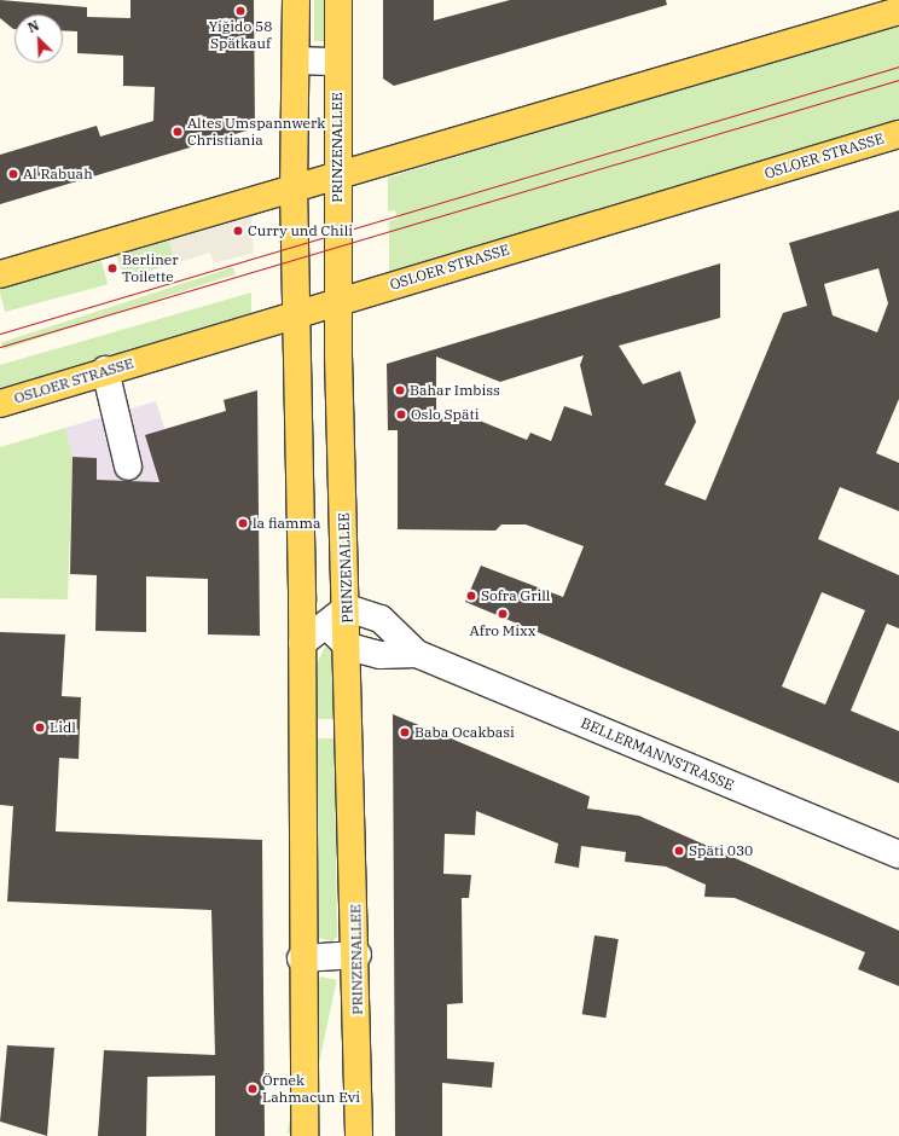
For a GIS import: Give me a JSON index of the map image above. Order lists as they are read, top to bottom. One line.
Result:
{"streets":{"main road":["PRINZENALLEE","OSLOER STRASSE"],"street":["BELLERMANNSTRASSE"]},"crossings":[["PRINZENALLEE","OSLOER STRASSE"],["PRINZENALLEE","BELLERMANNSTRASSE"]],"places":["Yiğido 58 Spätkauf","Altes Umspannwerk Christiania","Al Rabuah","Curry und Chili","Berliner Toilette","Bahar Imbiss","Oslo Späti","la fiamma","Sofra Grill","Afro Mixx","Lidl","Baba Ocakbasi","Späti 030","Örnek Lahmacun Evi"],"north":"top left"}
